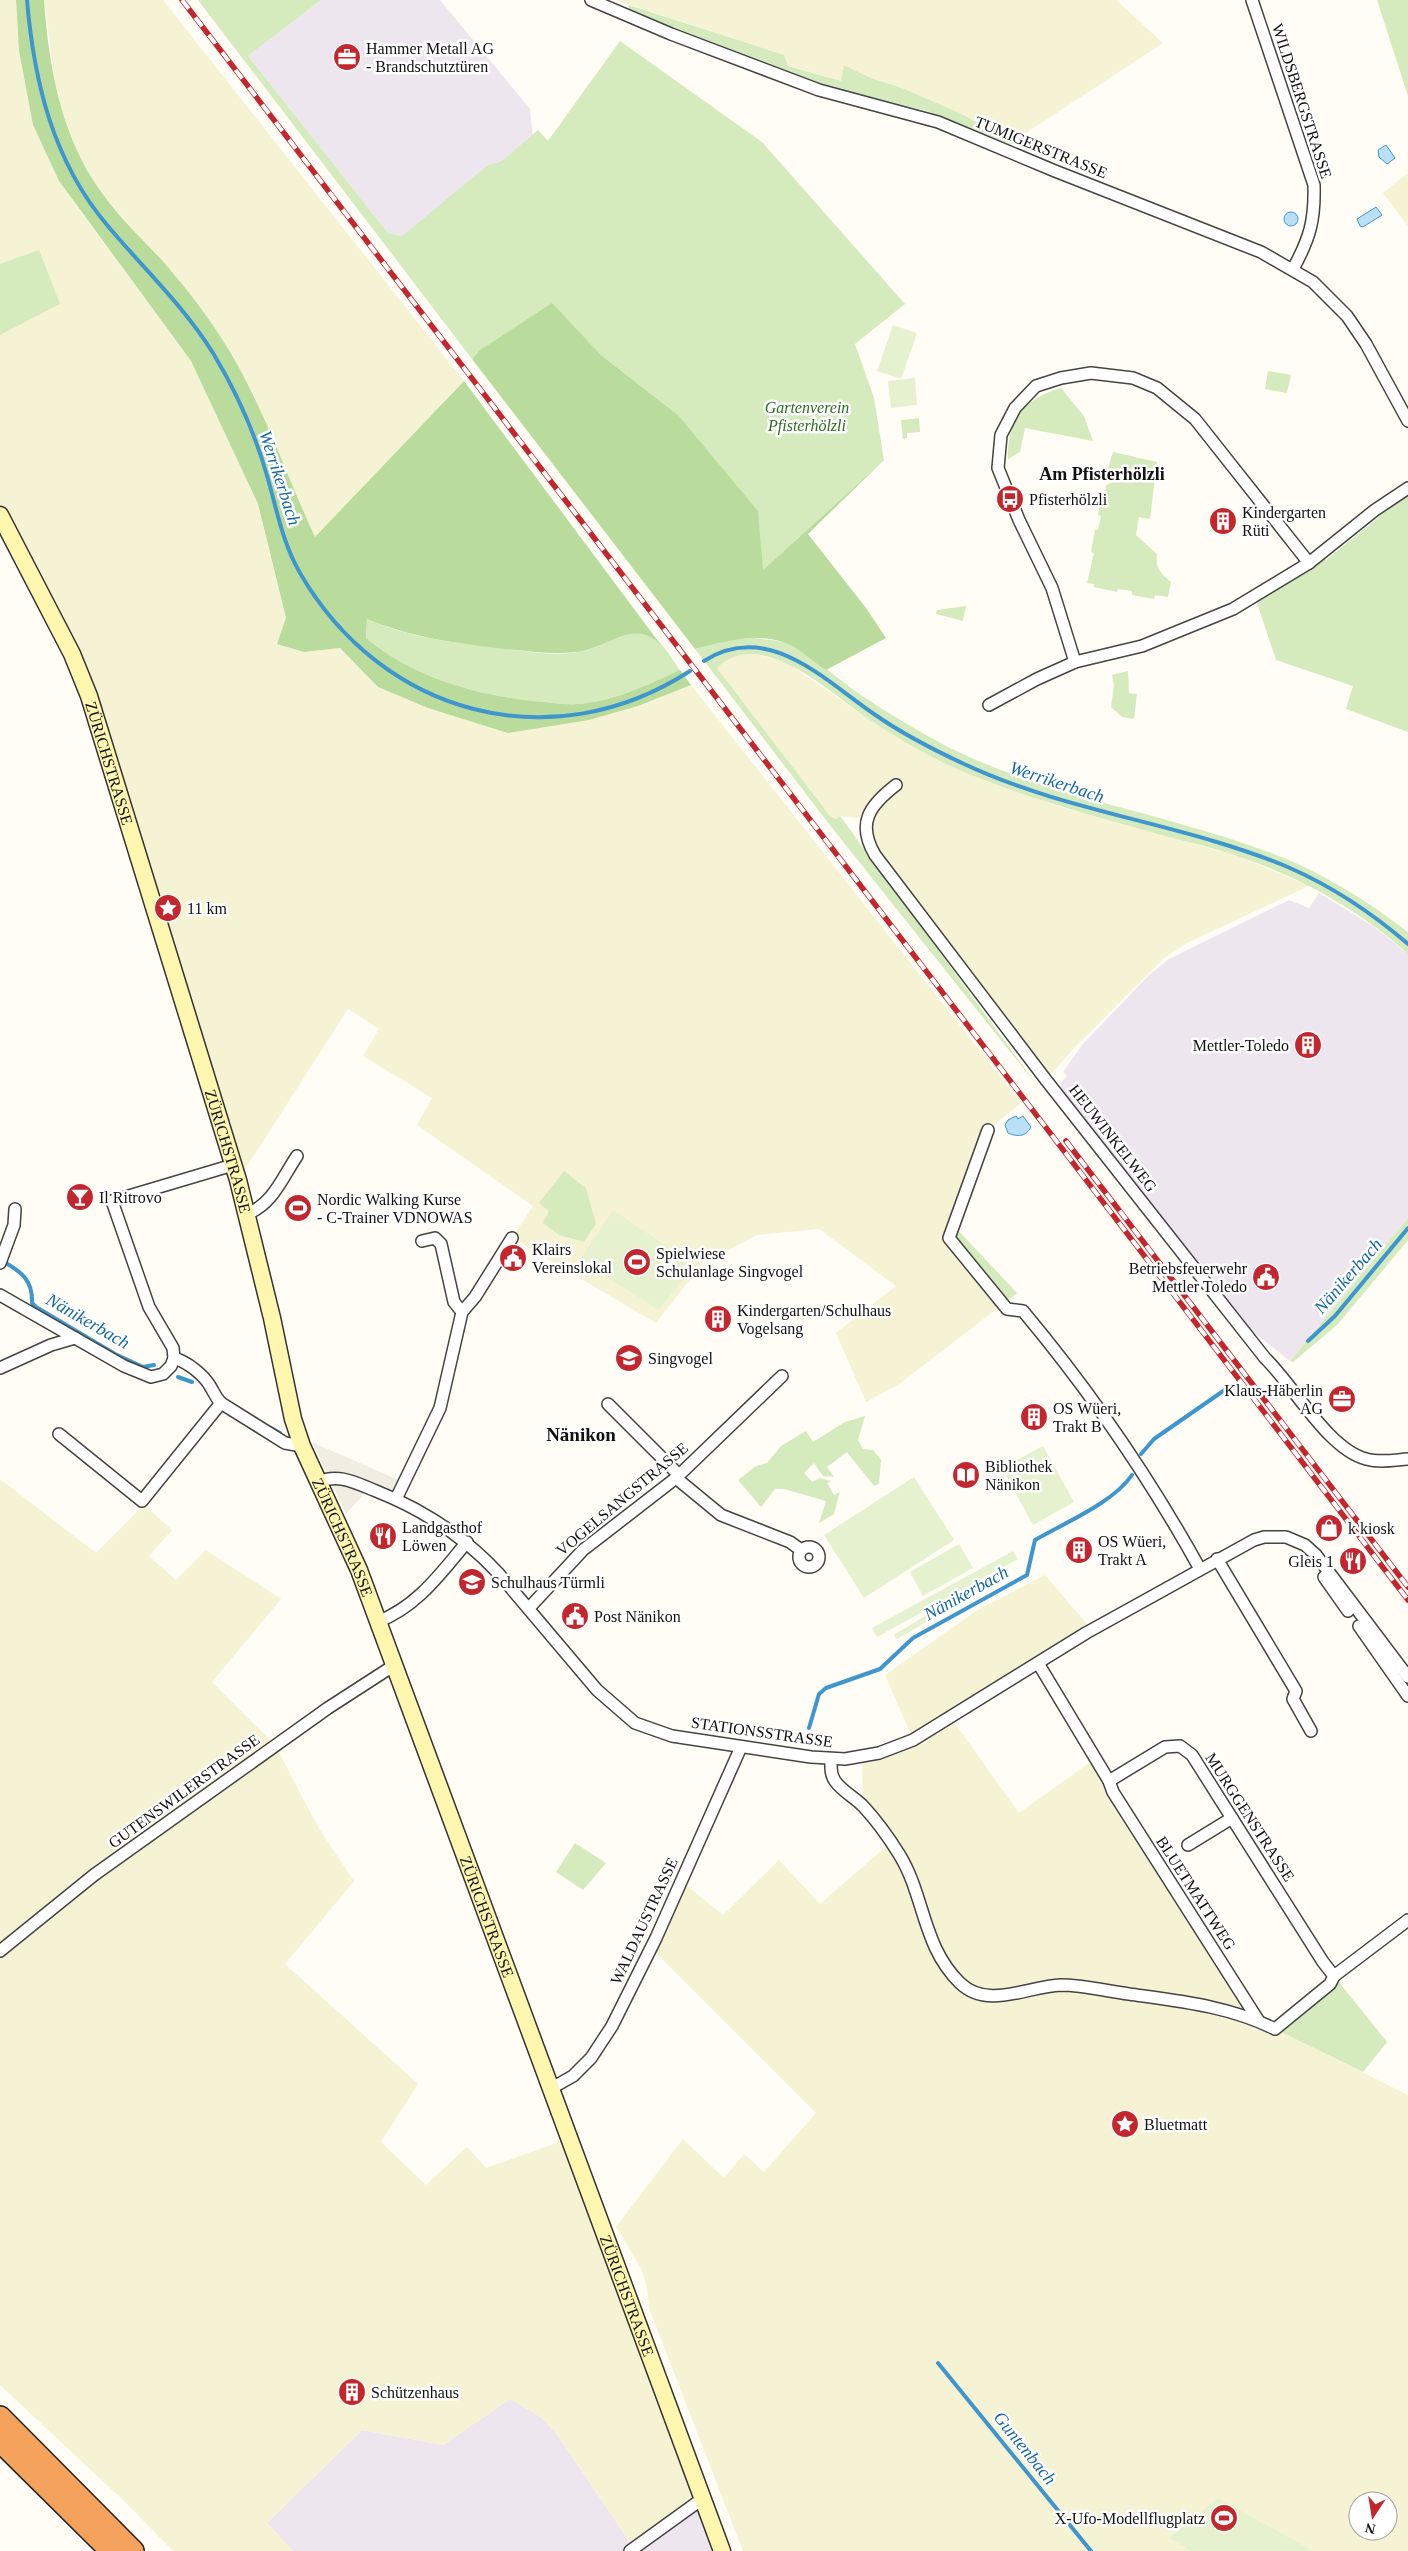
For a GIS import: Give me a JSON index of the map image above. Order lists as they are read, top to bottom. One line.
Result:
{"streets":{"main road":["ZÜRICHSTRASSE"],"street":["WILDSBERGSTRASSE","TUMIGERSTRASSE","HEUWINKELWEG","VOGELSANGSTRASSE","STATIONSSTRASSE","GUTENSWILERSTRASSE","MURGGENSTRASSE","BLUETMATTWEG","WALDAUSTRASSE"]},"crossings":[["WILDSBERGSTRASSE","TUMIGERSTRASSE"],["ZÜRICHSTRASSE","STATIONSSTRASSE"],["ZÜRICHSTRASSE","GUTENSWILERSTRASSE"],["ZÜRICHSTRASSE","WALDAUSTRASSE"],["VOGELSANGSTRASSE","STATIONSSTRASSE"],["STATIONSSTRASSE","BLUETMATTWEG"],["STATIONSSTRASSE","WALDAUSTRASSE"],["MURGGENSTRASSE","BLUETMATTWEG"]],"districts":["Am Pfisterhölzli","Nänikon"],"water":["Werrikerbach","Nänikerbach","Guntenbach"],"parks":["Gartenverein Pfisterhölzli"],"places":{"office":["Hammer Metall AG - Brandschutztüren","Klaus-Häberlin AG"],"bus stop":["Pfisterhölzli"],"building":["Kindergarten Rüti","Mettler-Toledo","Kindergarten/Schulhaus Vogelsang","OS Wüeri, Trakt B","OS Wüeri, Trakt A","Schützenhaus"],"place":["11 km","Bluetmatt"],"bar":["Il Ritrovo"],"sports":["Nordic Walking Kurse - C-Trainer VDNOWAS","Spielwiese Schulanlage Singvogel","X-Ufo-Modellflugplatz"],"public building":["Klairs Vereinslokal","Betriebsfeuerwehr Mettler Toledo","Post Nänikon"],"school or university":["Singvogel","Schulhaus Türmli"],"library":["Bibliothek Nänikon"],"shop":["k kiosk"],"restaurant":["Landgasthof Löwen","Gleis 1"]},"north":"bottom"}
